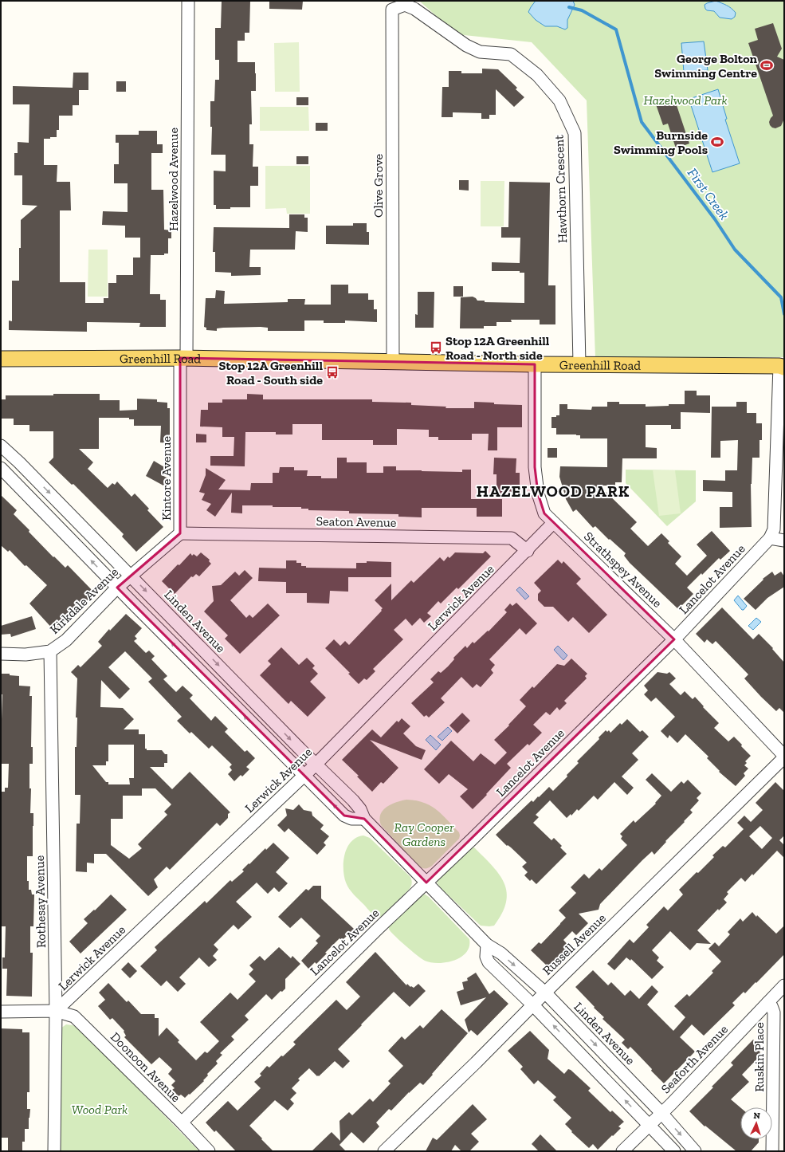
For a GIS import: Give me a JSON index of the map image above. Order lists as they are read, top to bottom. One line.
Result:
{"streets":{"main road":["Greenhill Road"],"street":["Hazelwood Avenue","Olive Grove","Hawthorn Crescent","Kintore Avenue","Seaton Avenue","Strathspey Avenue","Lancelot Avenue","Lerwick Avenue","Kirkdale Avenue","Linden Avenue","Rothesay Avenue","Russell Avenue","Ruskin Place","Seaforth Avenue","Doonoon Avenue"]},"crossings":[["Hazelwood Avenue","Greenhill Road"],["Hazelwood Avenue","Kintore Avenue"],["Olive Grove","Hawthorn Crescent"],["Olive Grove","Greenhill Road"],["Hawthorn Crescent","Greenhill Road"],["Greenhill Road","Kintore Avenue"],["Greenhill Road","Strathspey Avenue"],["Greenhill Road","Lancelot Avenue"],["Kintore Avenue","Seaton Avenue"],["Kintore Avenue","Kirkdale Avenue"],["Kintore Avenue","Linden Avenue"],["Seaton Avenue","Lerwick Avenue"],["Strathspey Avenue","Lancelot Avenue"],["Strathspey Avenue","Lerwick Avenue"],["Strathspey Avenue","Russell Avenue"],["Lancelot Avenue","Linden Avenue"],["Lancelot Avenue","Doonoon Avenue"],["Lerwick Avenue","Linden Avenue"],["Lerwick Avenue","Rothesay Avenue"],["Lerwick Avenue","Doonoon Avenue"],["Kirkdale Avenue","Linden Avenue"],["Kirkdale Avenue","Rothesay Avenue"],["Linden Avenue","Russell Avenue"],["Linden Avenue","Seaforth Avenue"],["Rothesay Avenue","Doonoon Avenue"],["Ruskin Place","Seaforth Avenue"]],"districts":["HAZELWOOD PARK"],"water":["First Creek"],"parks":["Hazelwood Park","Ray Cooper Gardens","Wood Park"],"places":{"sports":["George Bolton Swimming Centre","Burnside Swimming Pools"],"bus stop":["Stop 12A Greenhill Road - North side","Stop 12A Greenhill Road - South side"]},"north":"top"}
